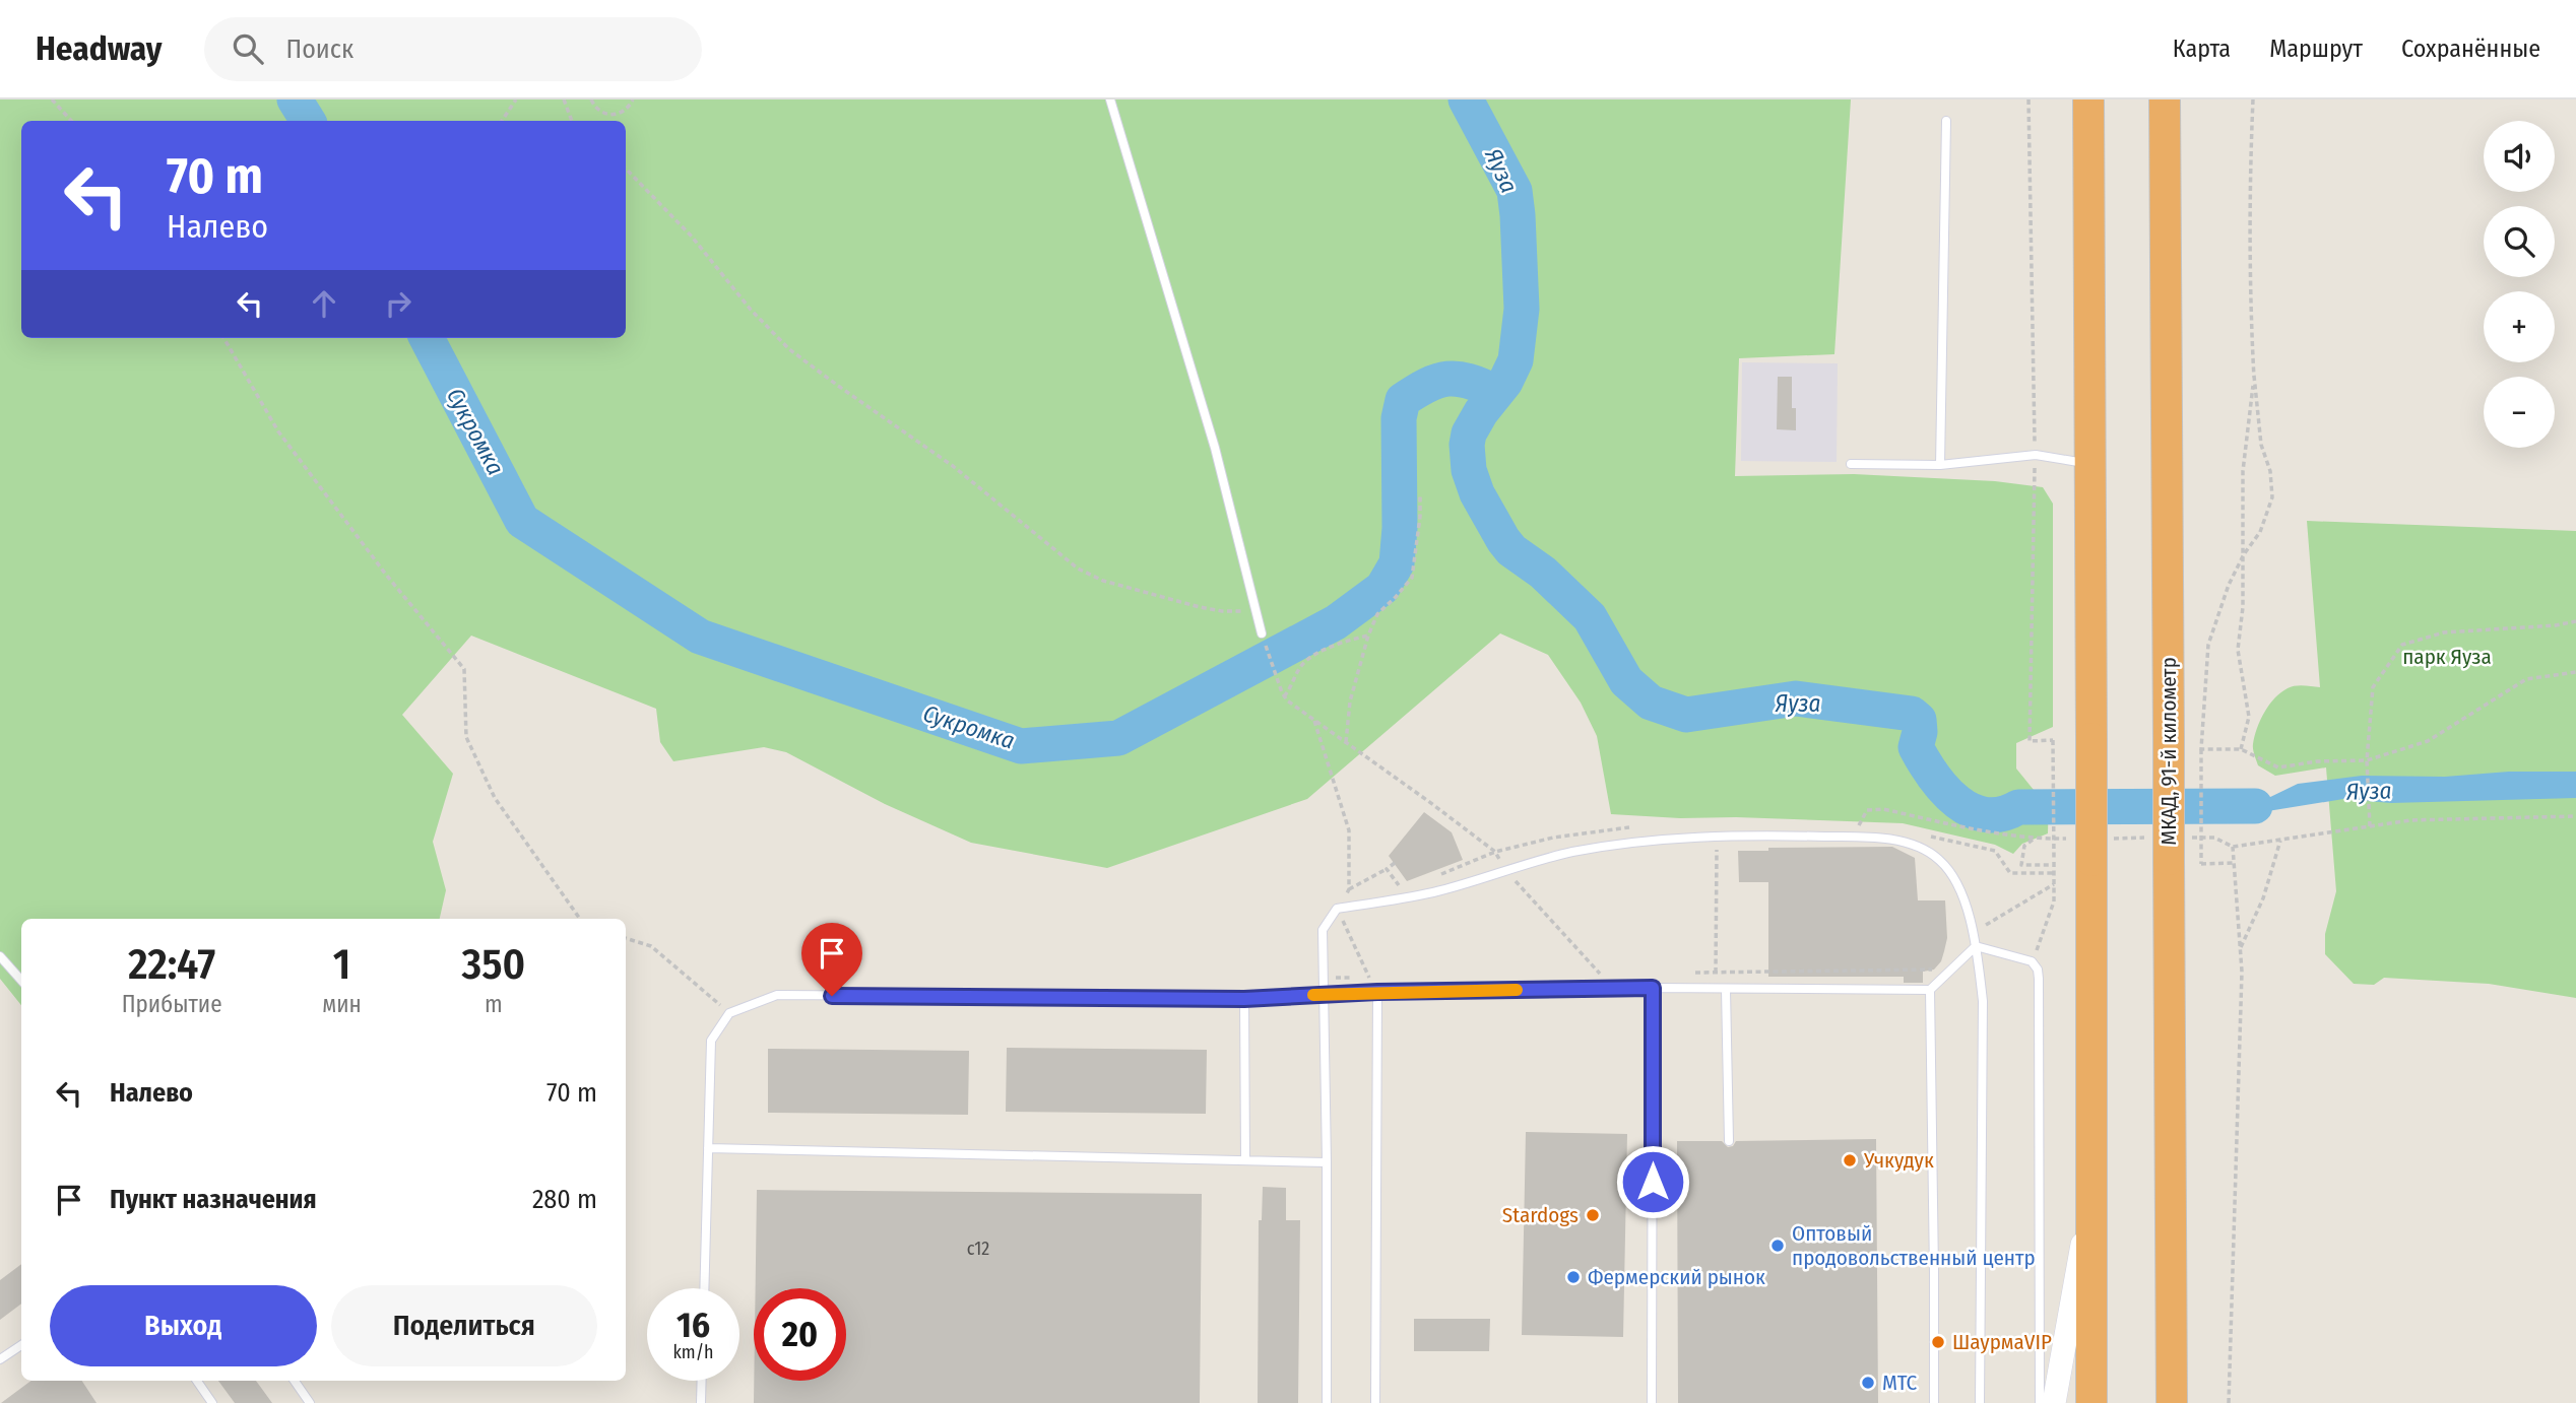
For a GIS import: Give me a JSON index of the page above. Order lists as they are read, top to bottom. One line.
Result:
{"streets":{"highway":["МКАД, 91-й километр"]},"water":["Яуза","Сукромка"],"parks":["парк Яуза"],"places":["Учкудук","Stardogs","Оптовый продовольственный центр","Фермерский рынок","ШаурмаVIP","МТС"],"house_numbers":["с12"],"page":{"header":"Headway","search":"Поиск","nav":["Карта","Маршрут","Сохранённые"],"map_buttons":["+","−"],"turn":["70 m","Налево"],"eta":["22:47","Прибытие","1","мин","350","m"],"list":[{"name":"Налево","value":"70 m"},{"name":"Пункт назначения","value":"280 m"}],"buttons":["Выход","Поделиться"],"speed":"16 km/h","limit":"20"}}
